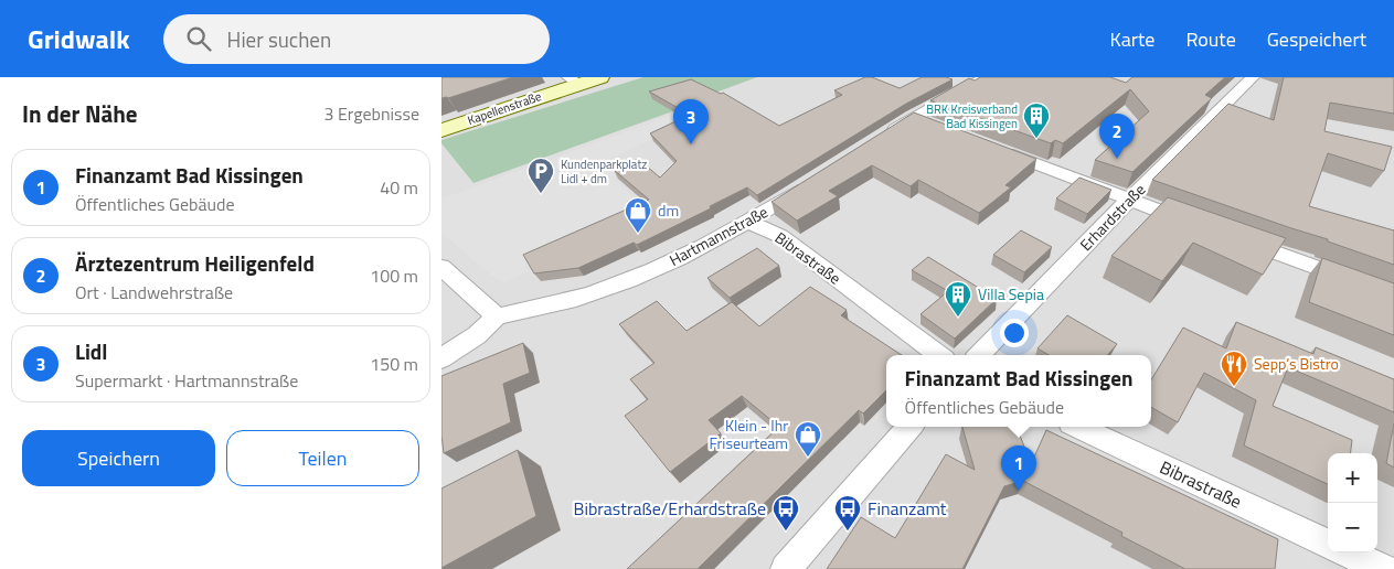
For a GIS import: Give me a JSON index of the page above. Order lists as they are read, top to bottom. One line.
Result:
{"streets":{"street":["Kapellenstraße","Erhardstraße","Hartmannstraße","Bibrastraße"]},"crossings":[["Hartmannstraße","Bibrastraße"]],"places":{"building":["BRK Kreisverband Bad Kissingen","Villa Sepia"],"parking":["Kundenparkplatz Lidl + dm"],"shop":["dm","Klein - Ihr Friseurteam"],"restaurant":["Sepp’s Bistro"],"bus stop":["Bibrastraße/Erhardstraße","Finanzamt"]},"page":{"header":"Gridwalk","search":"Hier suchen","nav":["Karte","Route","Gespeichert"],"heading":["In der Nähe","3 Ergebnisse"],"pins":["3","2","1"],"list":[{"mark":"1","name":"Finanzamt Bad Kissingen","note":"Öffentliches Gebäude","value":"40 m"},{"mark":"2","name":"Ärztezentrum Heiligenfeld","note":"Ort · Landwehrstraße","value":"100 m"},{"mark":"3","name":"Lidl","note":"Supermarkt · Hartmannstraße","value":"150 m"}],"popup":["Finanzamt Bad Kissingen","Öffentliches Gebäude"],"buttons":["Speichern","Teilen"],"map_buttons":["+","−"]}}
